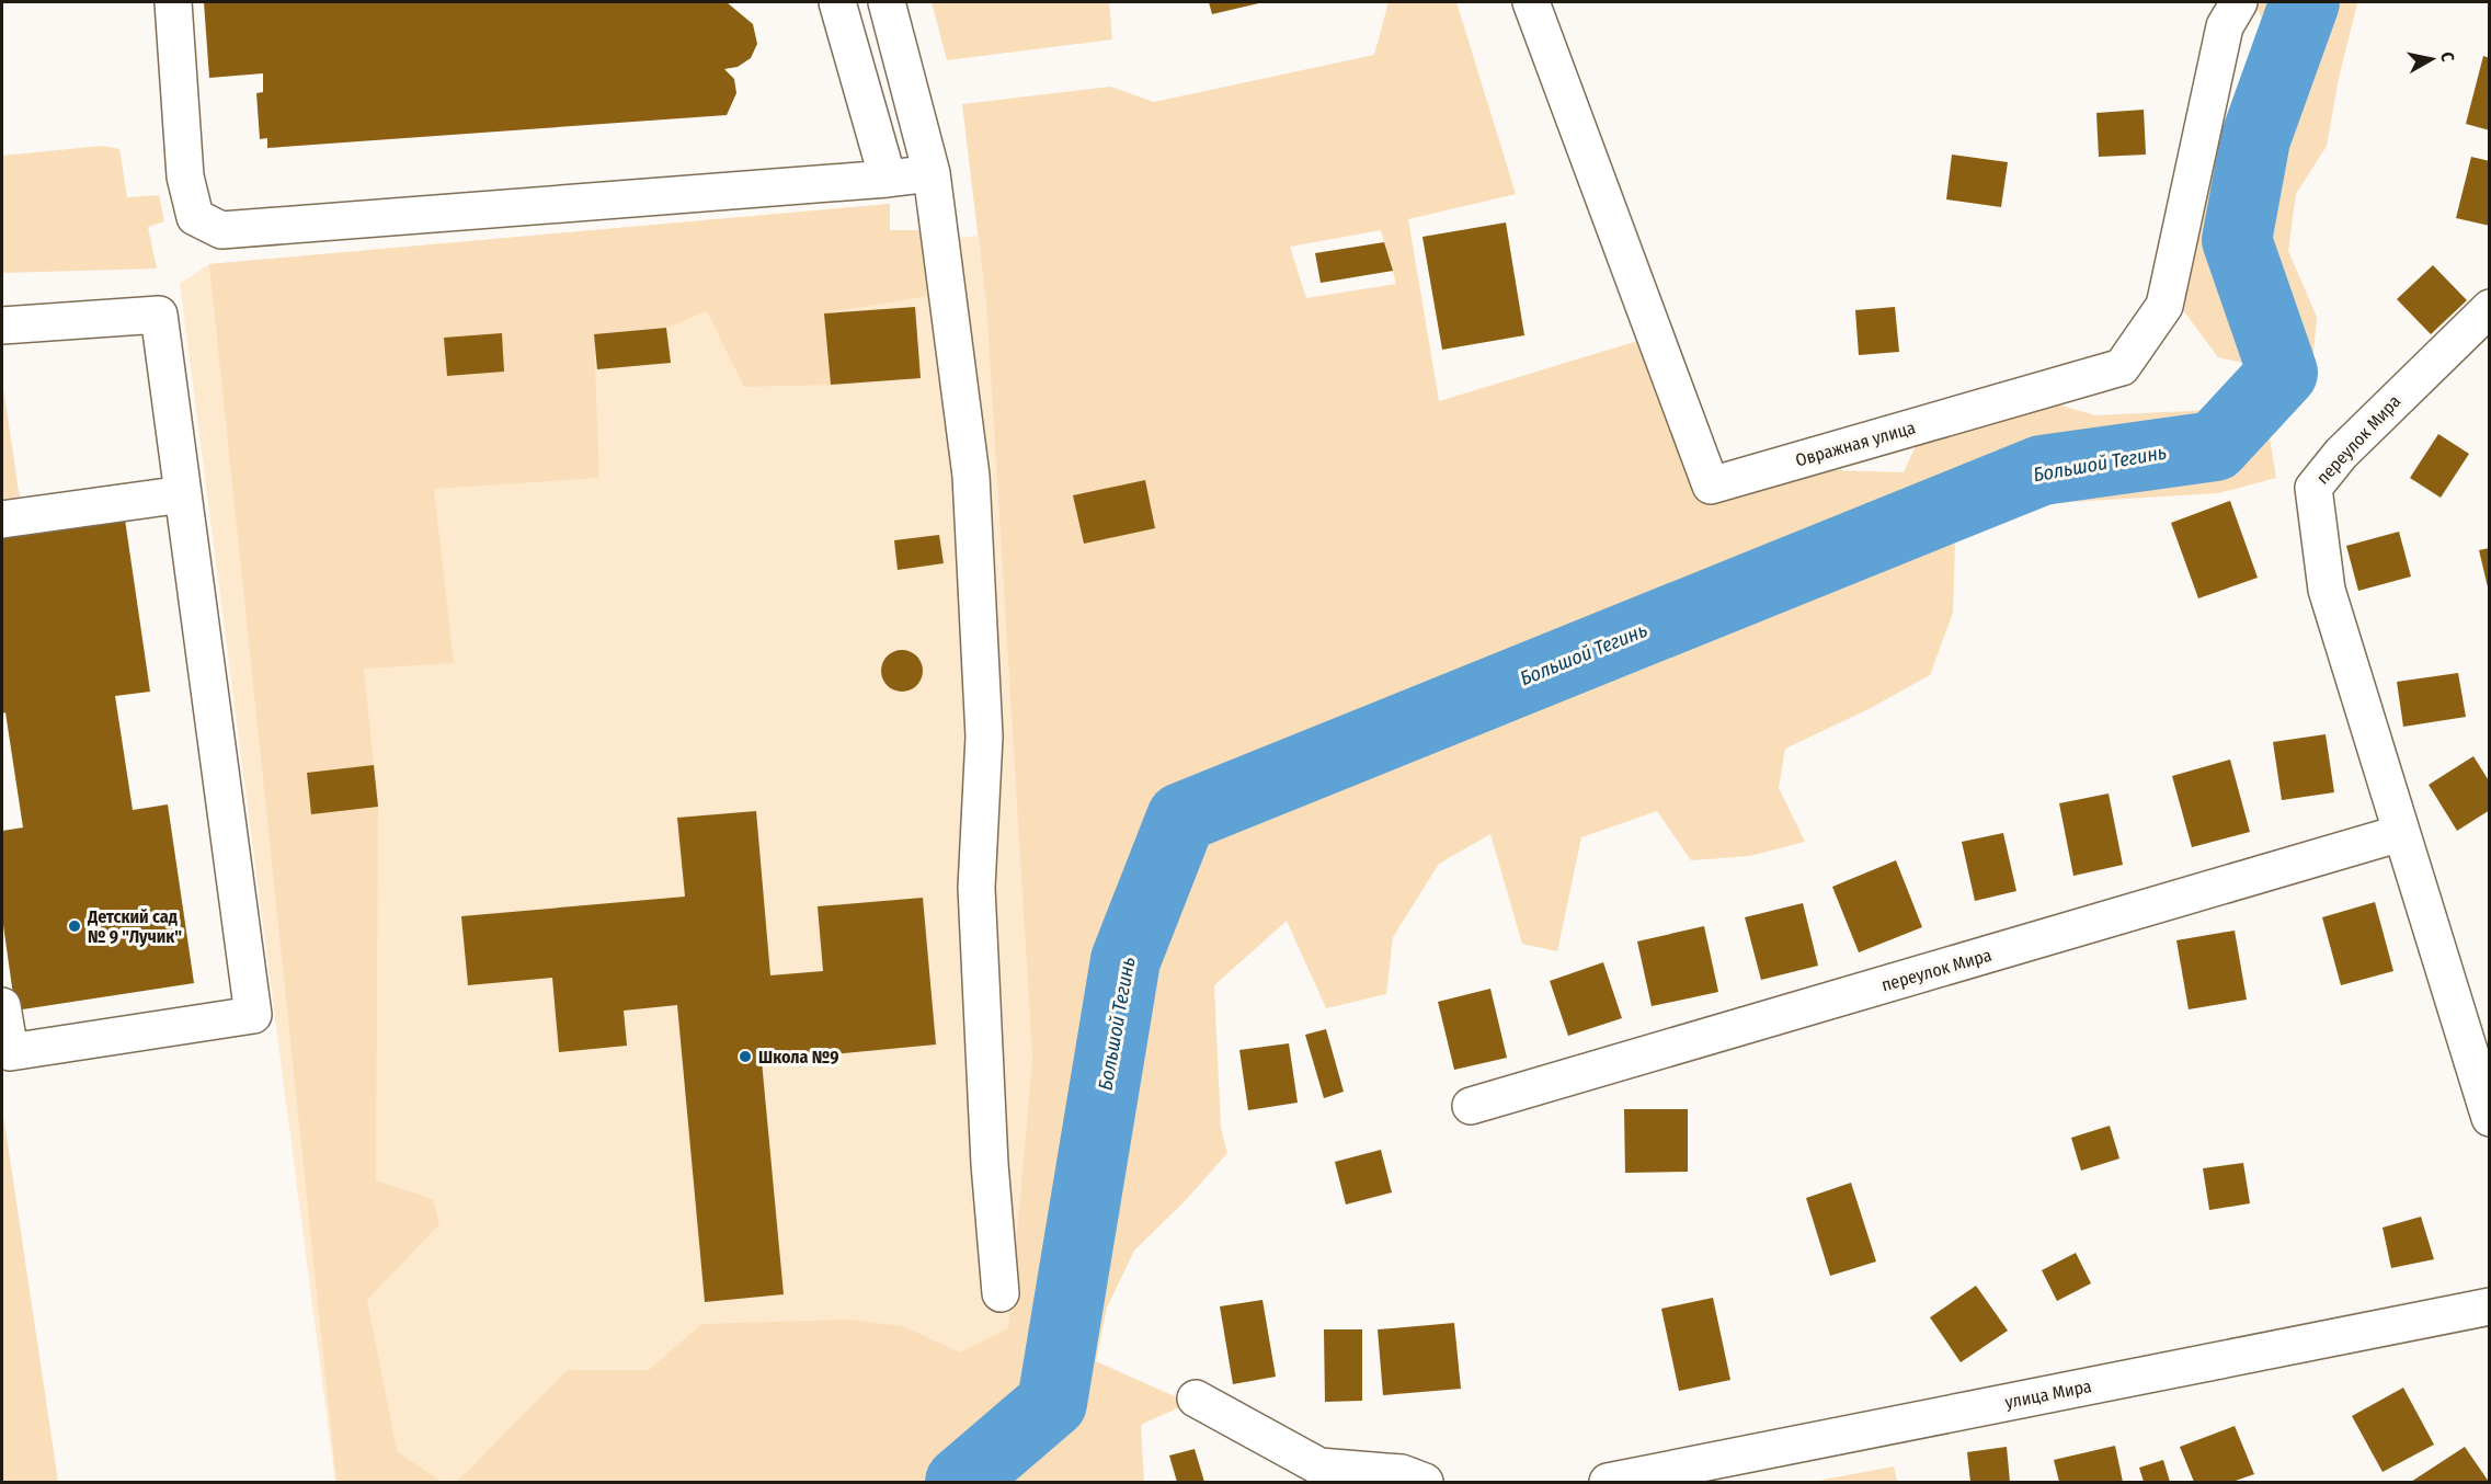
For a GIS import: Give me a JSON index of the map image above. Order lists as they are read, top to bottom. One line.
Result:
{"streets":{"street":["переулок Мира","Овражная улица","улица Мира"]},"water":["Большой Тегинь"],"places":["Детский сад № 9 \"Лучик\"","Школа №9"],"north":"right"}
